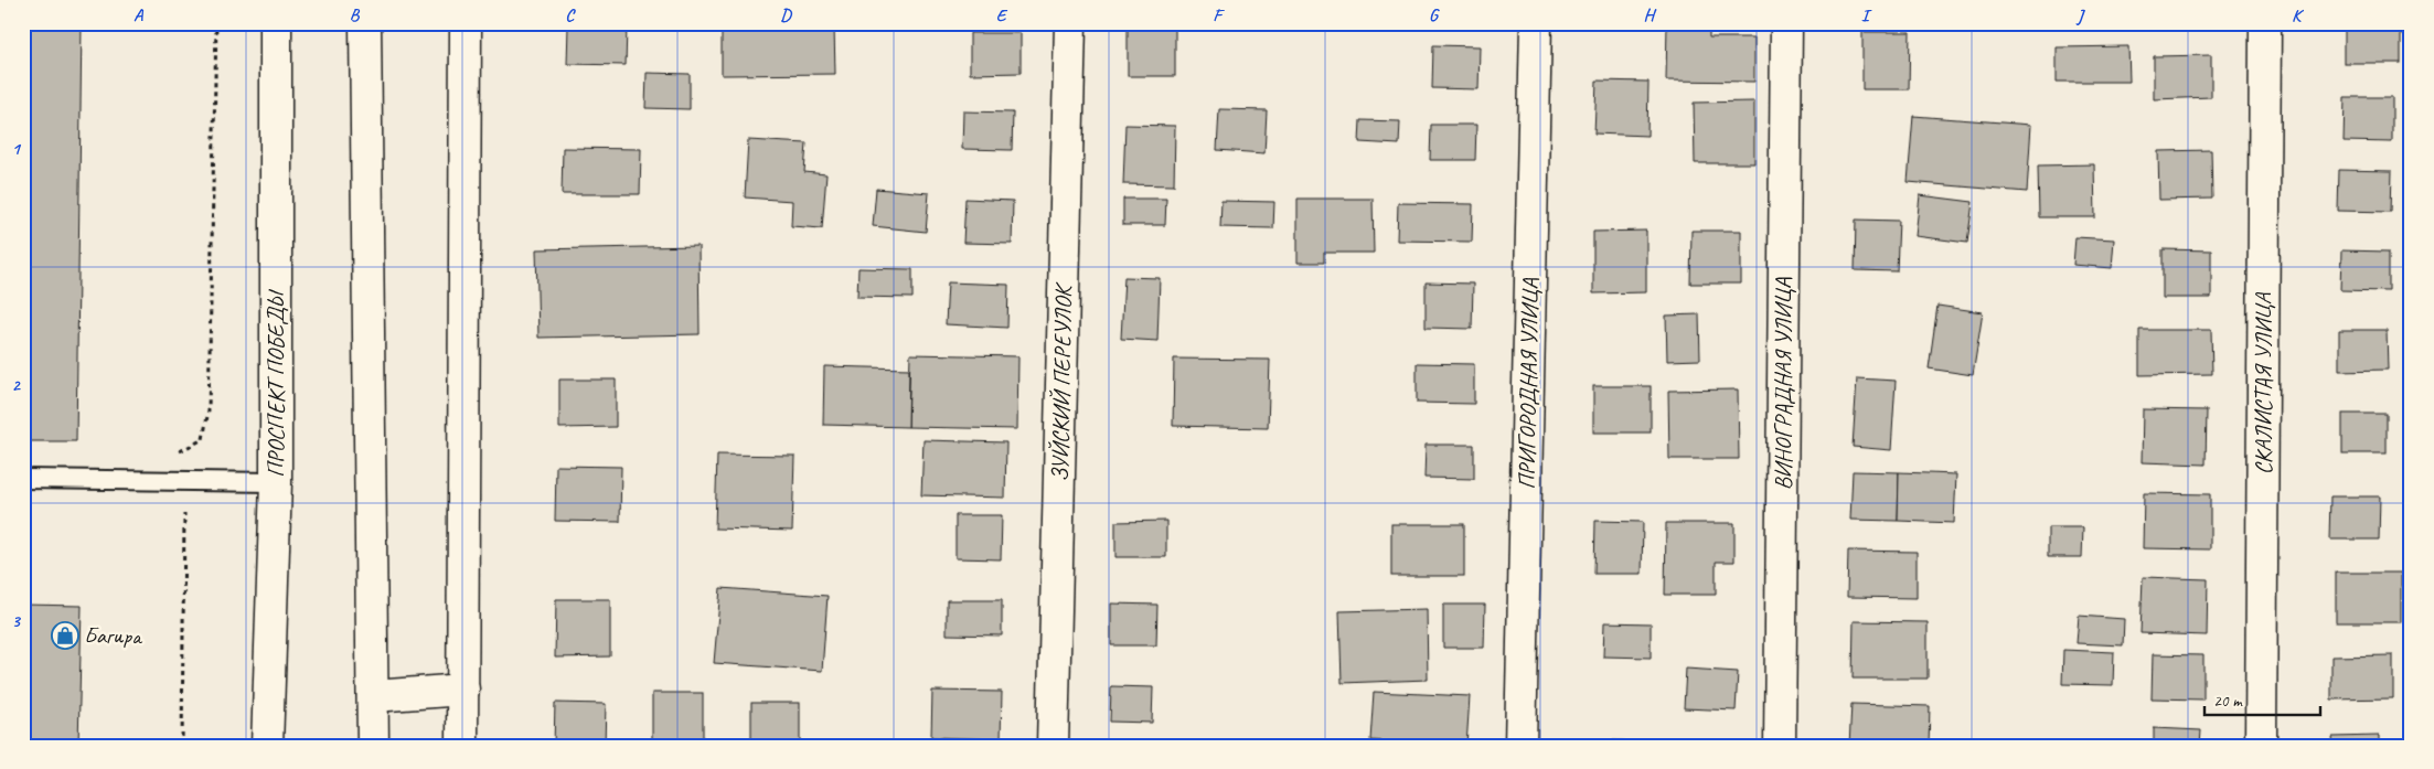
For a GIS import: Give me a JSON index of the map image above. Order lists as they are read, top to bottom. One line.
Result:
{"streets":{"street":["ЗУЙСКИЙ ПЕРЕУЛОК","ПРИГОРОДНАЯ УЛИЦА","ВИНОГРАДНАЯ УЛИЦА","СКАЛИСТАЯ УЛИЦА","ПРОСПЕКТ ПОБЕДЫ"]},"places":{"shop":["Багира"]},"scale_bar":"20 m","grid":{"columns":["A","B","C","D","E","F","G","H","I","J","K"],"rows":["1","2","3"]}}
